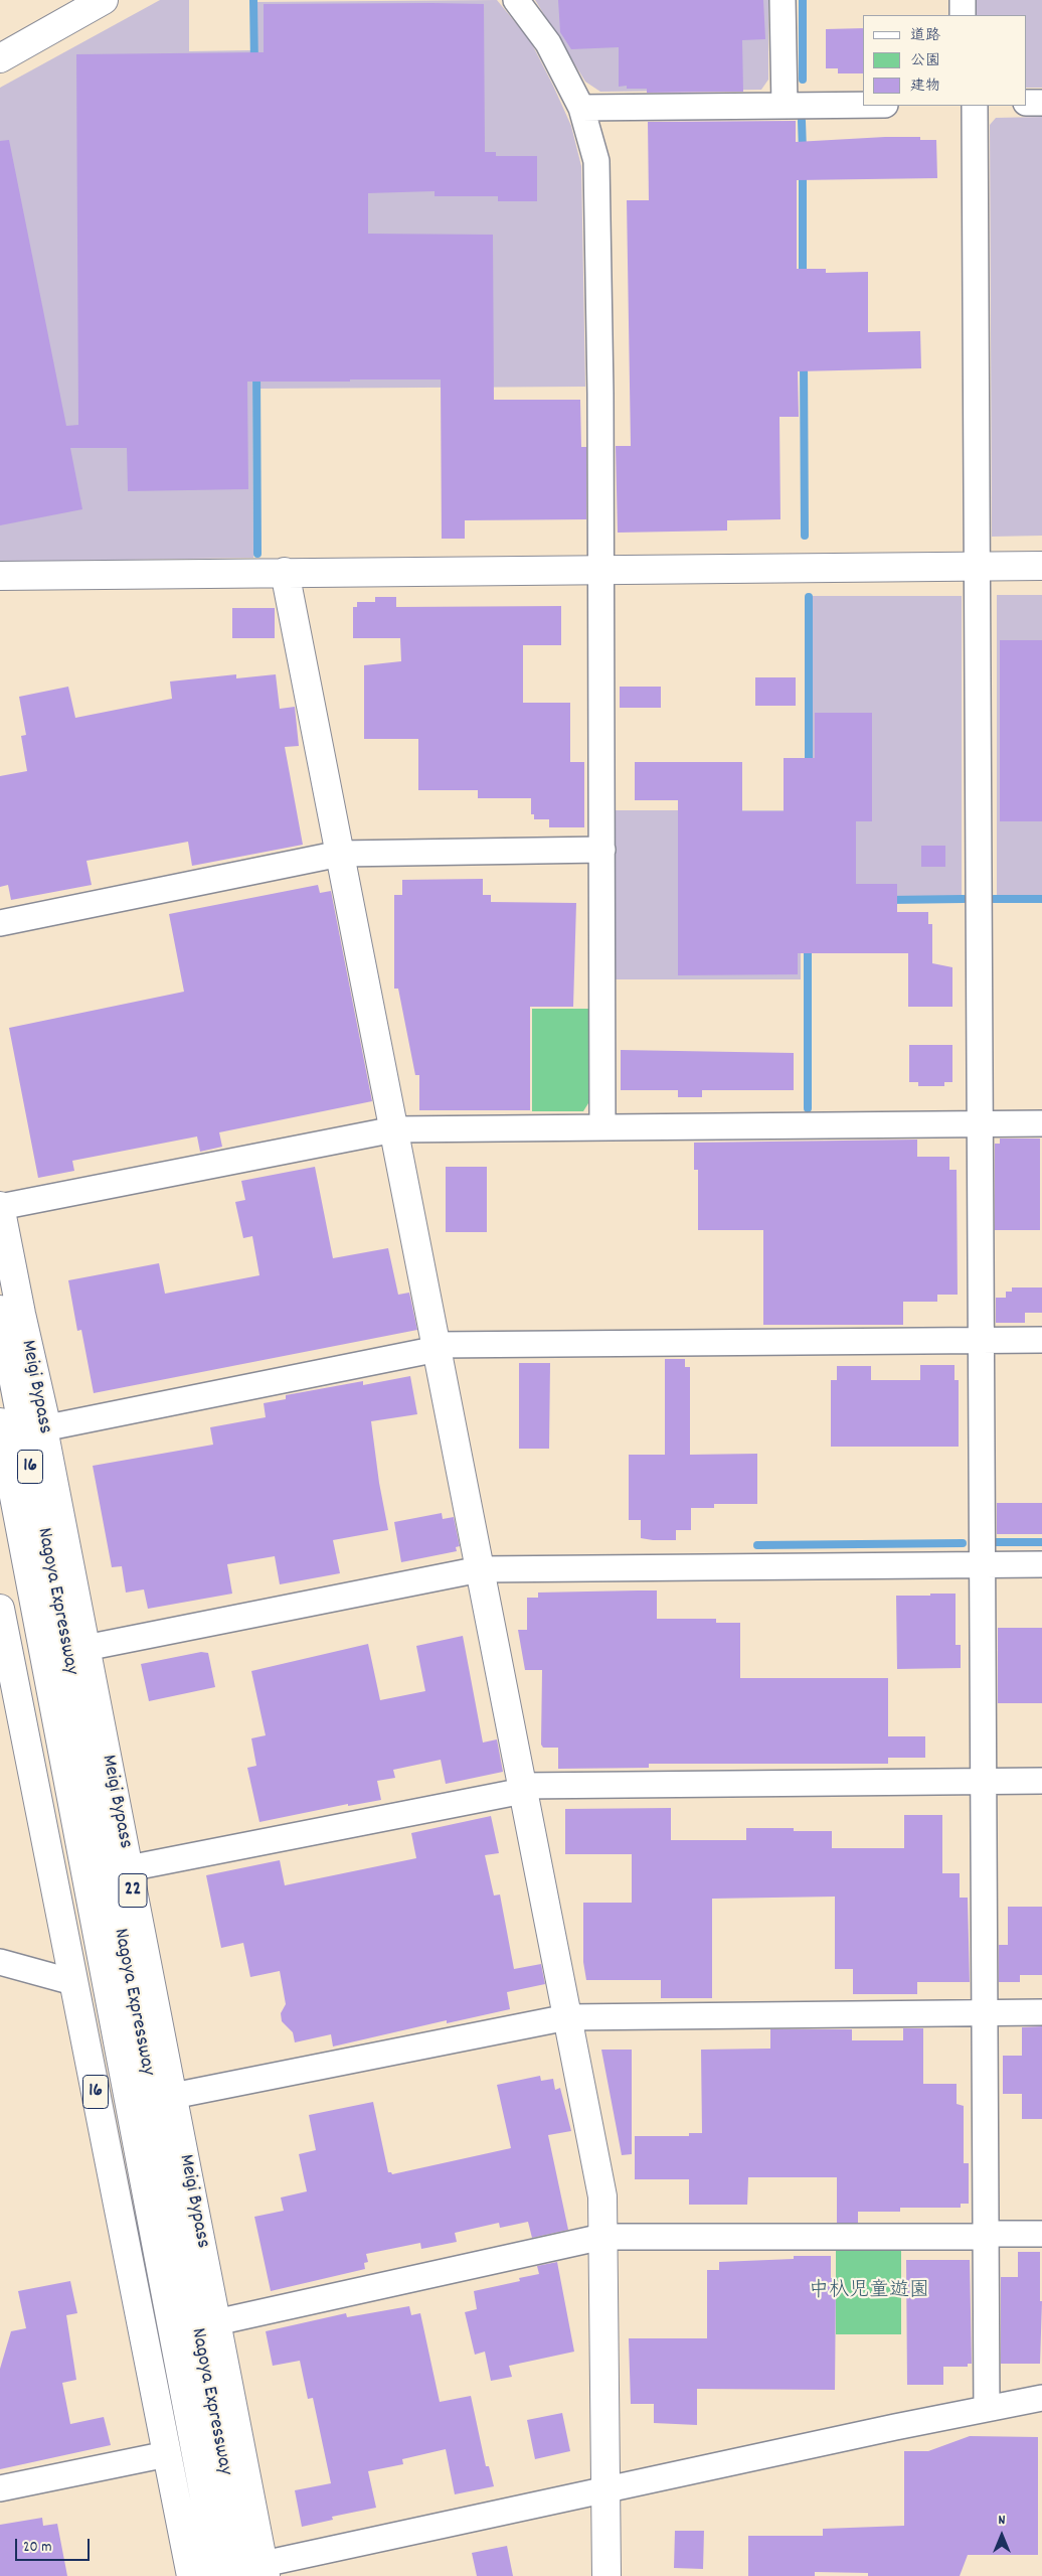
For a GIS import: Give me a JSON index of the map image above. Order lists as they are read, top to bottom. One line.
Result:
{"streets":{"main road":["Meigi Bypass","16","Nagoya Expressway","22"]},"crossings":[["Meigi Bypass","Nagoya Expressway"]],"parks":["中杁児童遊園"],"legend":["道路","公園","建物"],"scale_bar":"20 m","north":"top"}
